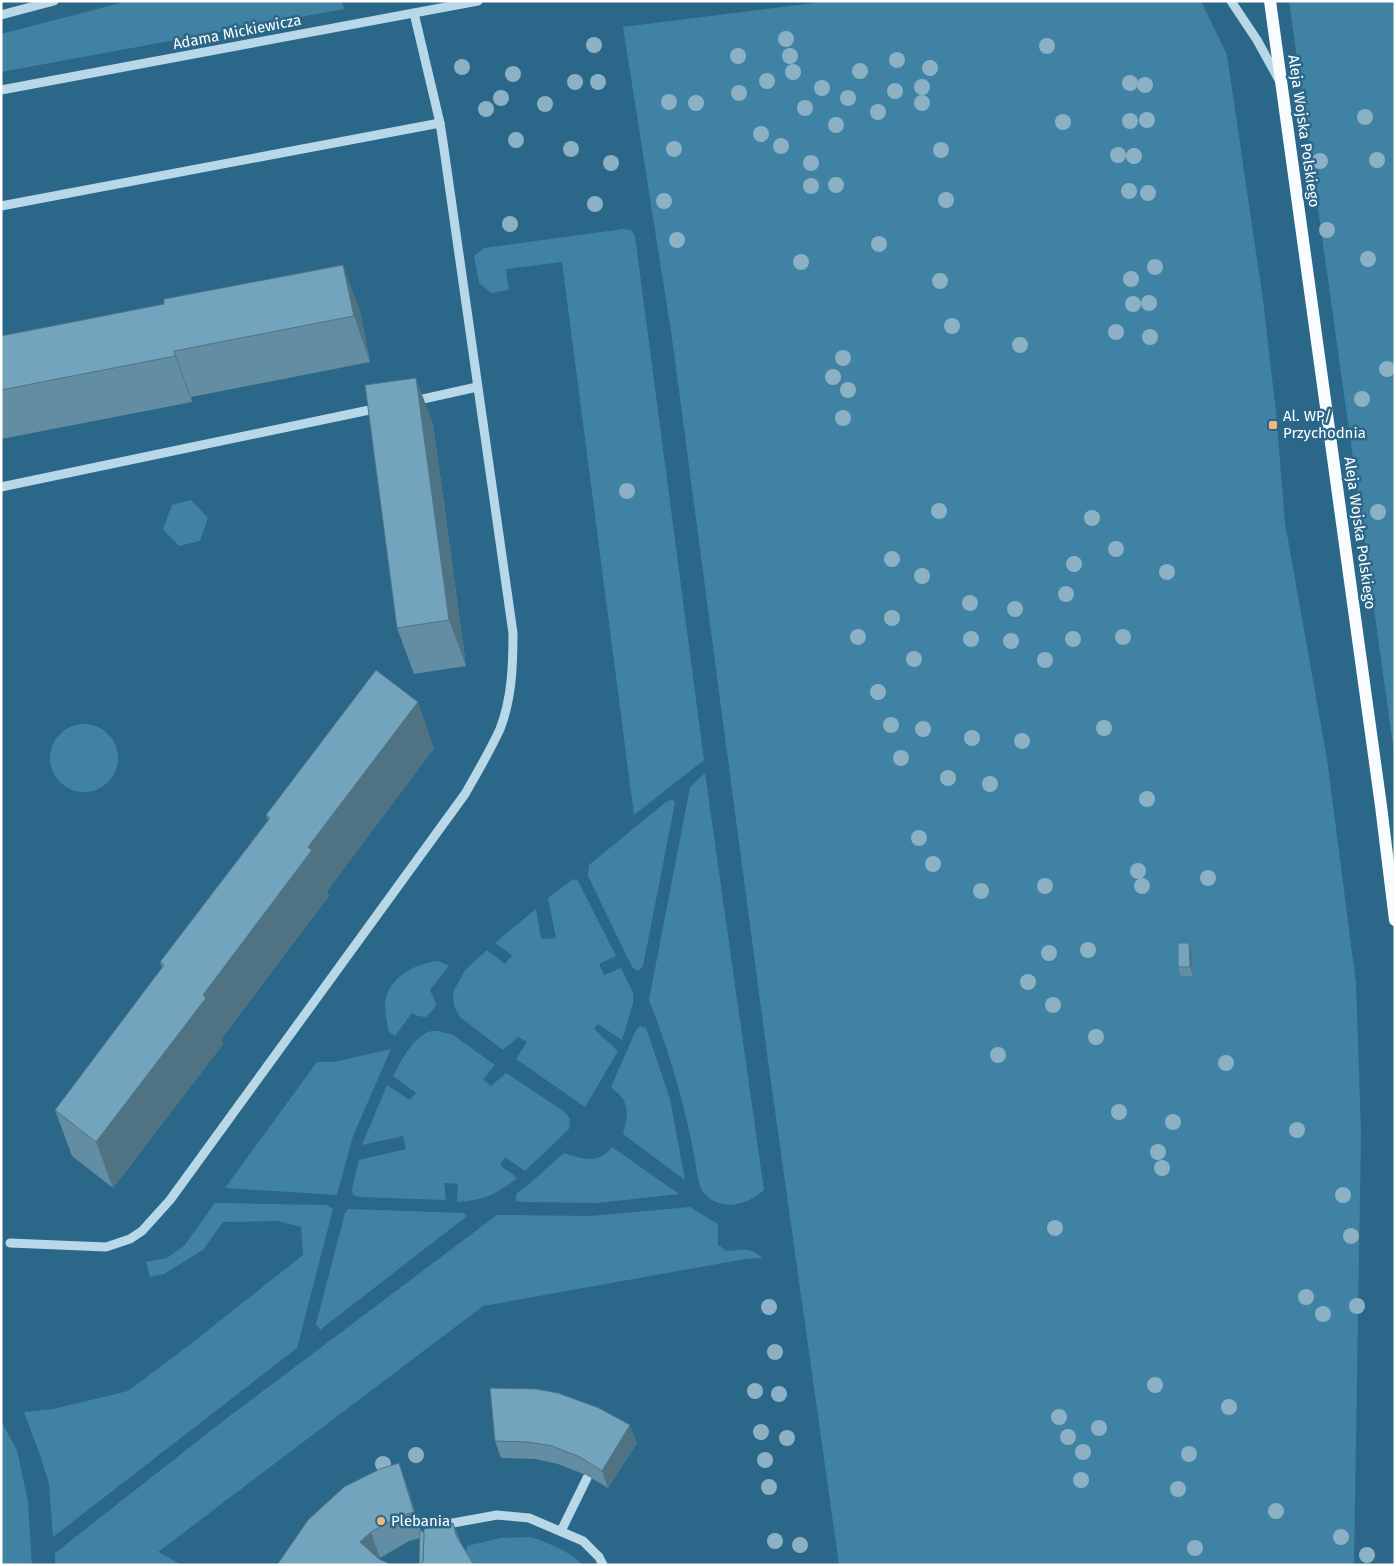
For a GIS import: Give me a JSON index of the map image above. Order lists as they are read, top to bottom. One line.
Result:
{"streets":{"main road":["Aleja Wojska Polskiego"],"street":["Adama Mickiewicza"]},"places":{"transit":["Al. WP/ Przychodnia"],"other":["Plebania"]}}
